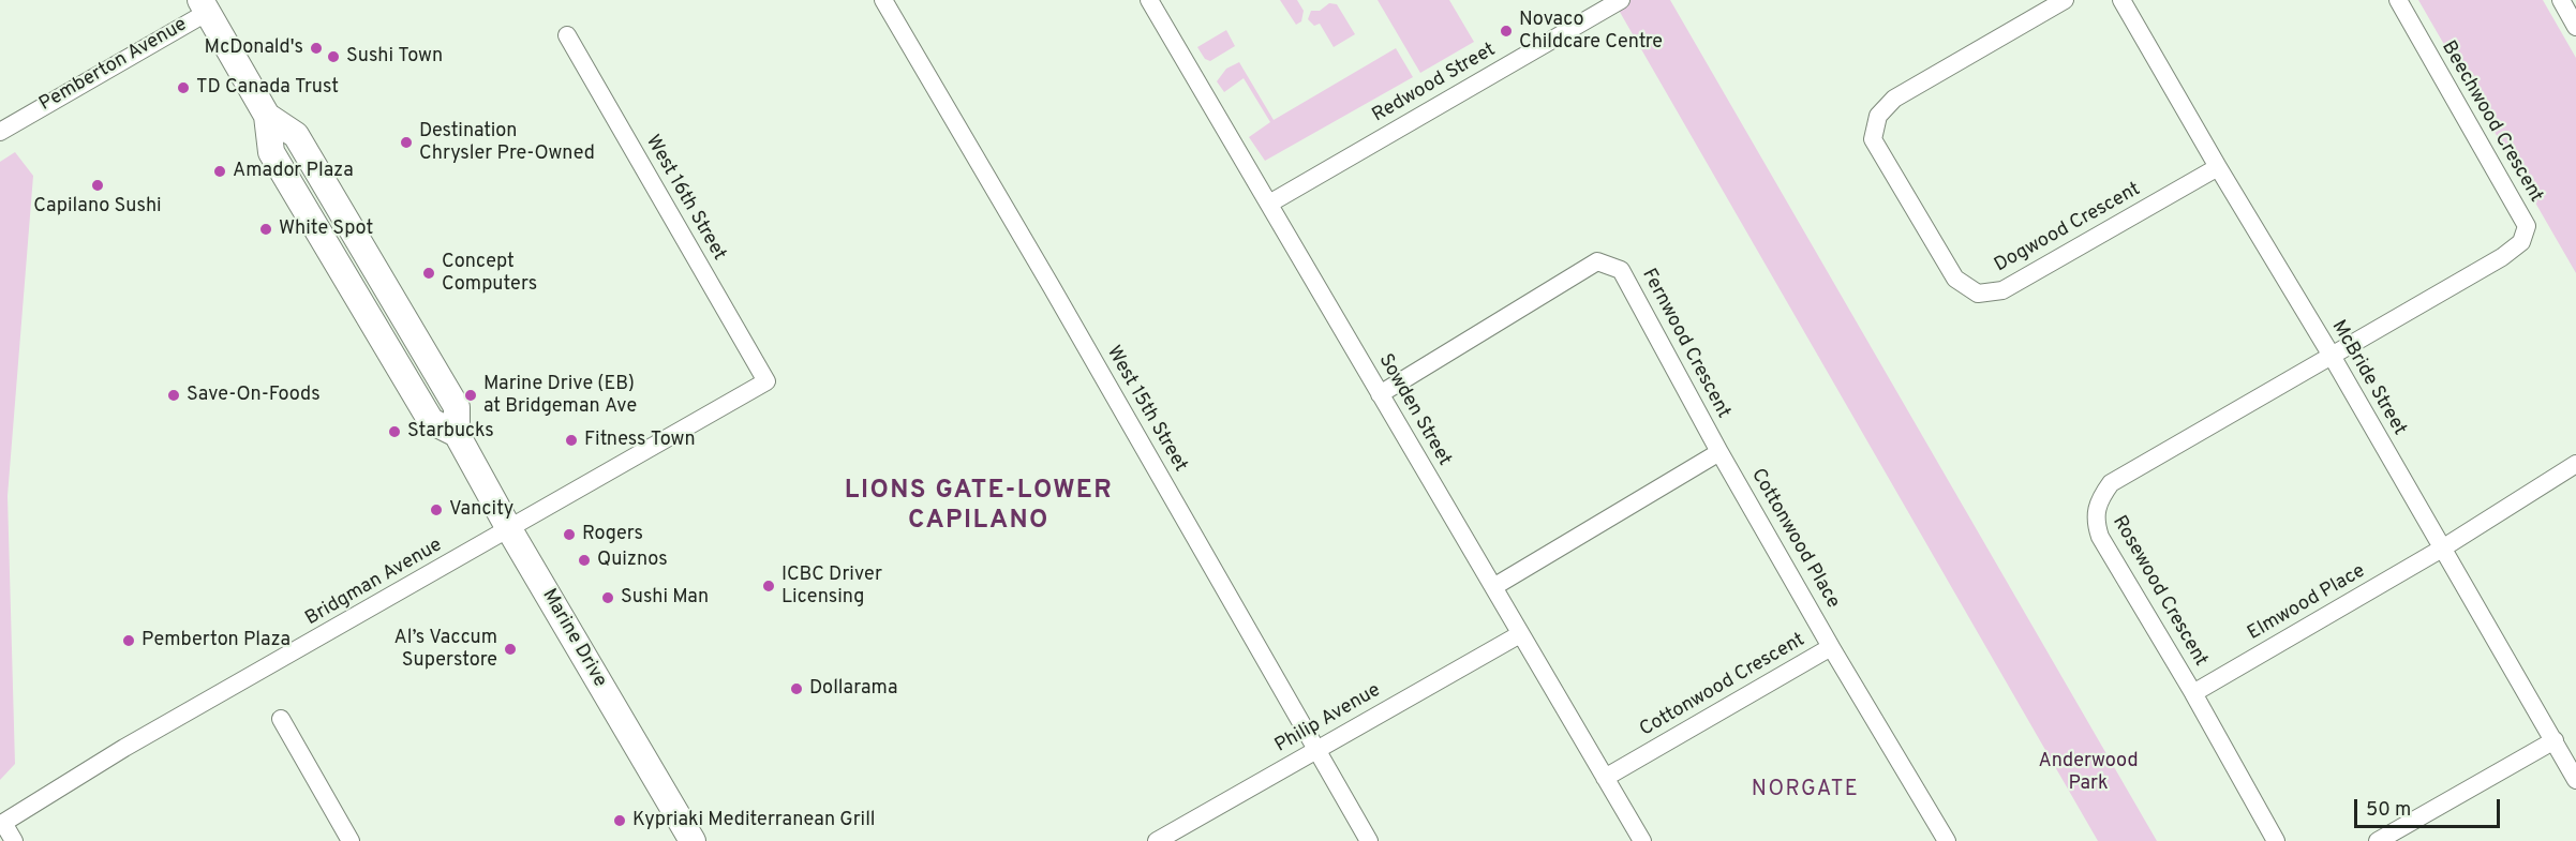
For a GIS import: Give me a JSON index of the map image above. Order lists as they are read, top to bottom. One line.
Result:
{"streets":{"main road":["Marine Drive"],"street":["Pemberton Avenue","Redwood Street","Beechwood Crescent","West 16th Street","Dogwood Crescent","Fernwood Crescent","McBride Street","West 15th Street","Sowden Street","Cottonwood Place","Bridgman Avenue","Rosewood Crescent","Elmwood Place","Cottonwood Crescent","Philip Avenue"]},"crossings":[["Pemberton Avenue","Marine Drive"],["Redwood Street","Sowden Street"],["Beechwood Crescent","McBride Street"],["Beechwood Crescent","Rosewood Crescent"],["West 16th Street","Bridgman Avenue"],["Dogwood Crescent","McBride Street"],["Fernwood Crescent","Sowden Street"],["Fernwood Crescent","Cottonwood Place"],["McBride Street","Rosewood Crescent"],["McBride Street","Elmwood Place"],["West 15th Street","Philip Avenue"],["Sowden Street","Cottonwood Crescent"],["Sowden Street","Philip Avenue"],["Cottonwood Place","Cottonwood Crescent"],["Bridgman Avenue","Marine Drive"],["Rosewood Crescent","Elmwood Place"]],"districts":["LIONS GATE-LOWER CAPILANO","NORGATE"],"parks":["Anderwood Park"],"places":["Novaco Childcare Centre","McDonald's","Sushi Town","TD Canada Trust","Destination Chrysler Pre-Owned","Amador Plaza","Capilano Sushi","White Spot","Concept Computers","Save-On-Foods","Marine Drive (EB) at Bridgeman Ave","Starbucks","Fitness Town","Vancity","Rogers","Quiznos","ICBC Driver Licensing","Sushi Man","Pemberton Plaza","Al’s Vaccum Superstore","Dollarama","Kypriaki Mediterranean Grill"],"scale_bar":"50 m"}
